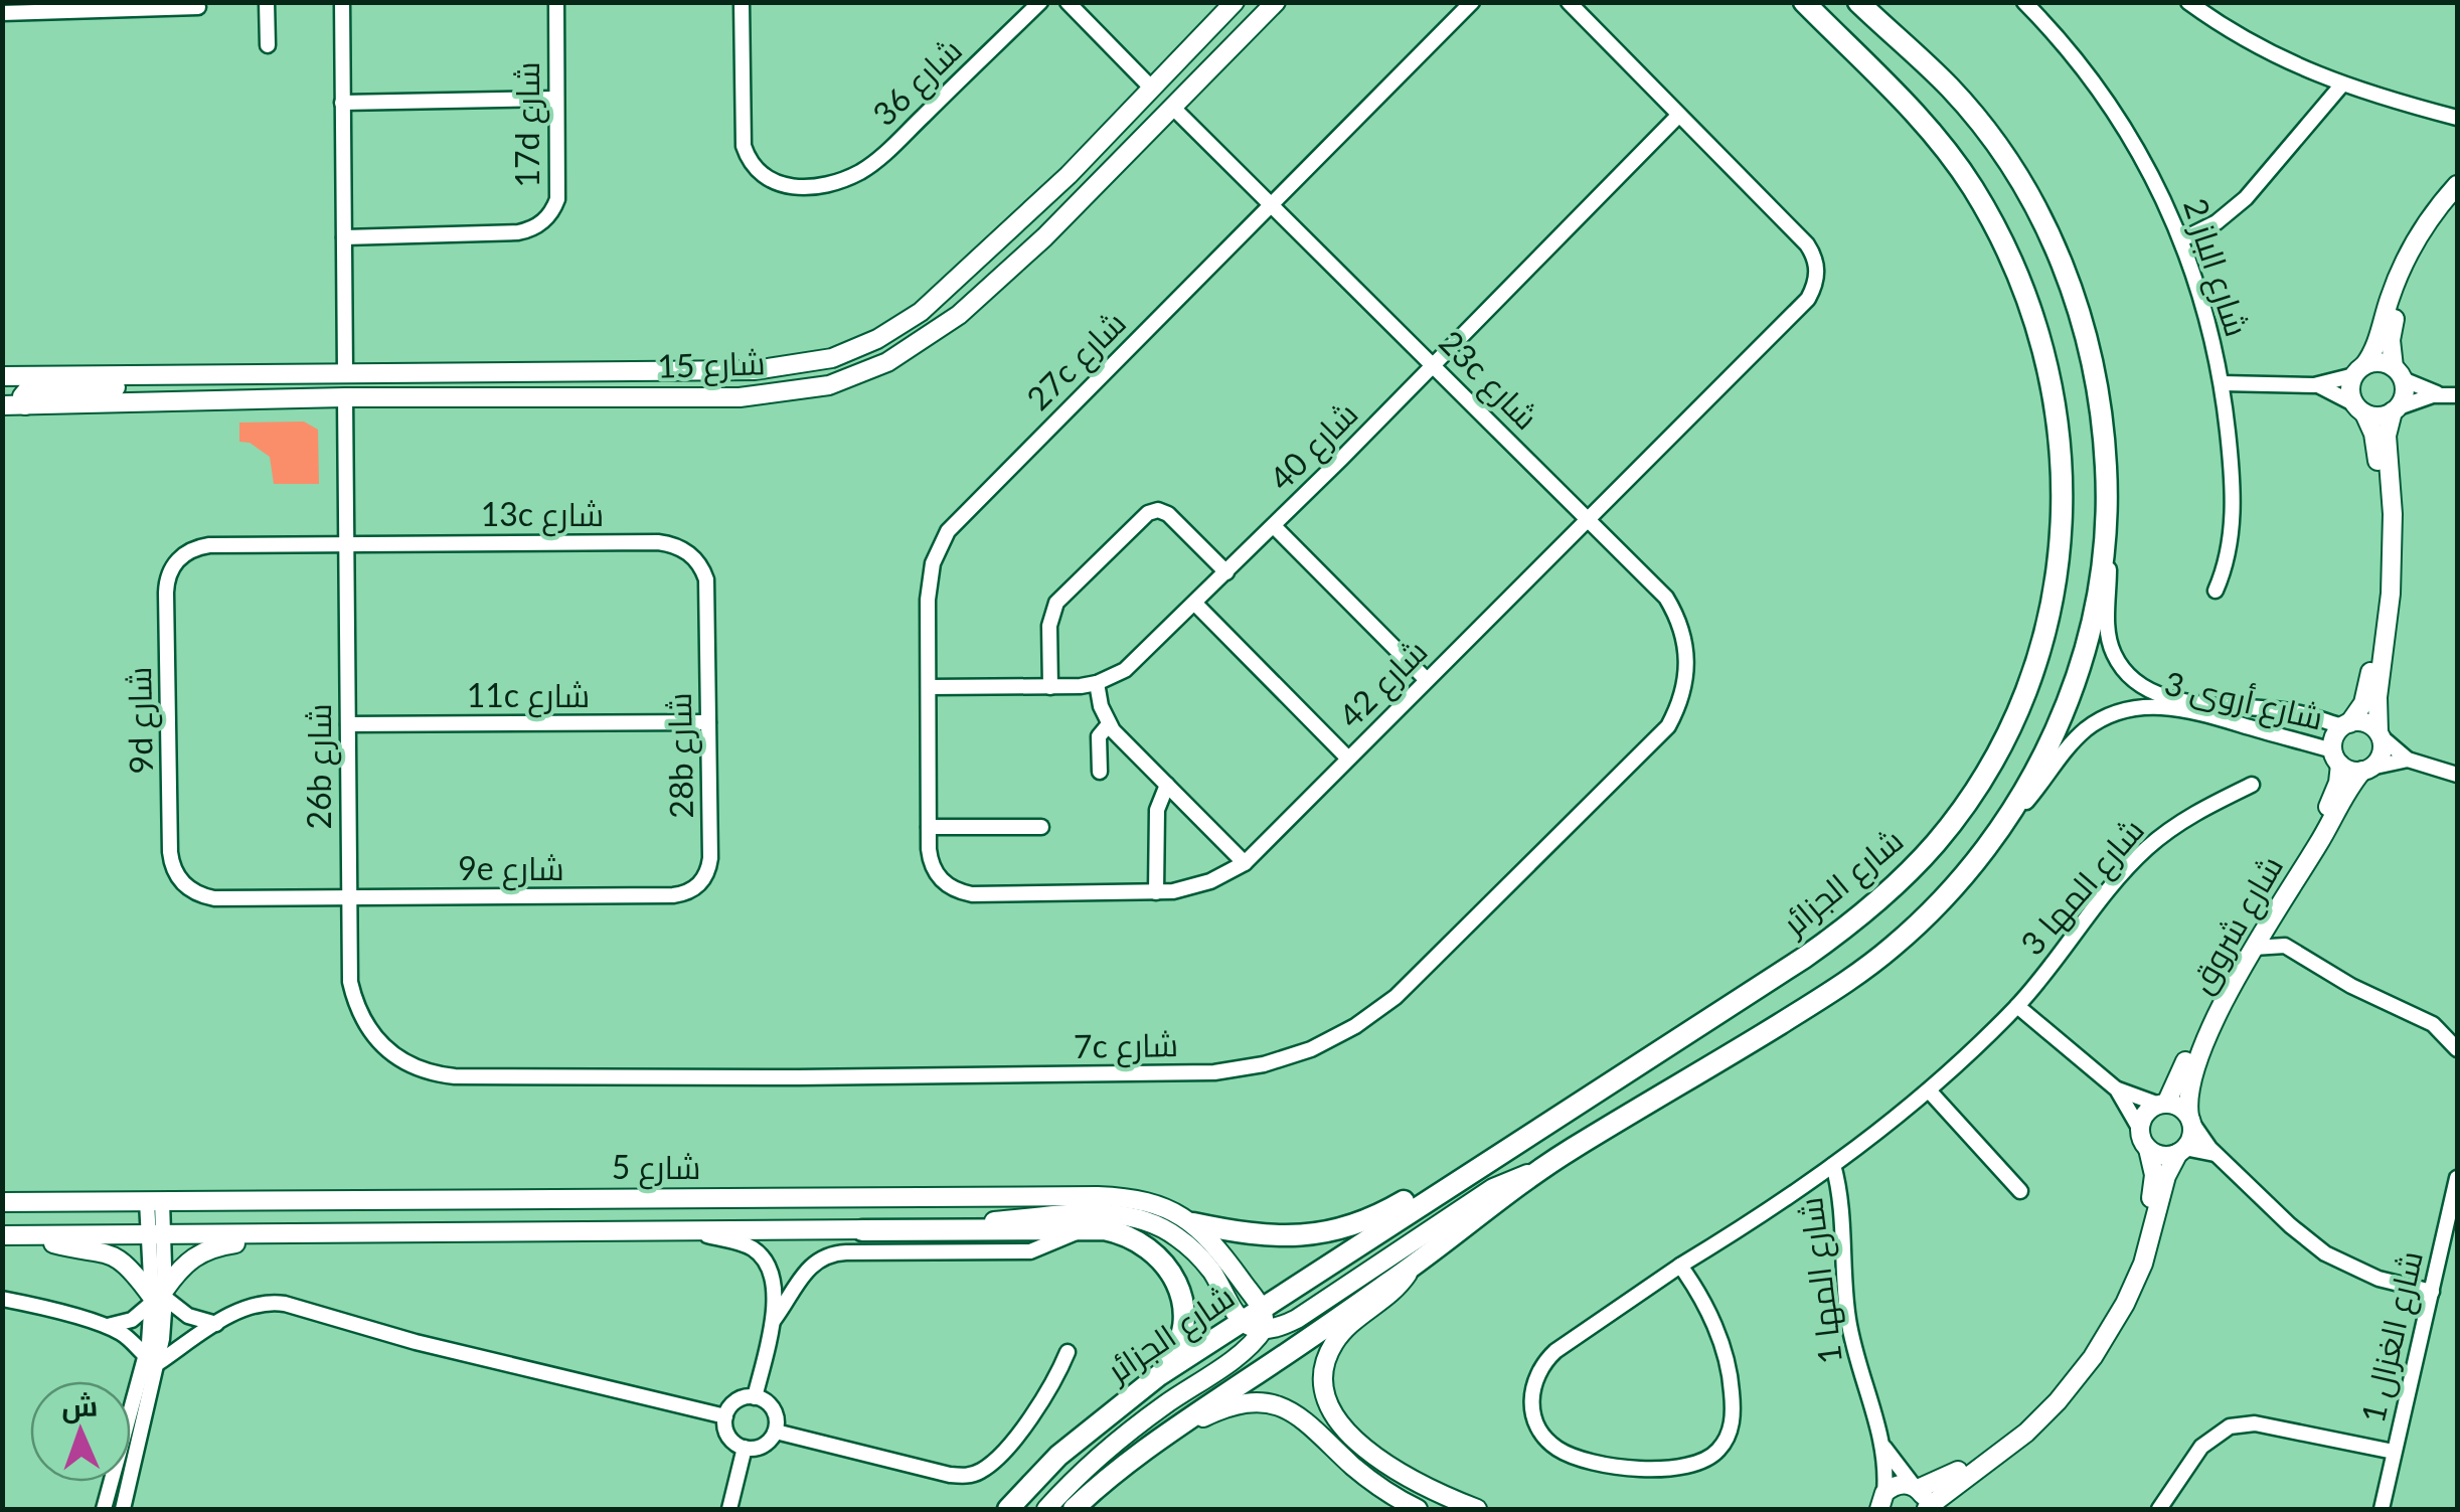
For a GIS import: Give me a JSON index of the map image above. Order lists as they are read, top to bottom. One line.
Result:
{"streets":{"main road":["شارع الجزائر"],"street":["شارع 36","17d شارع","شارع الباز 2","27c شارع","شارع 15","23c شارع","شارع 40","13c شارع","شارع 42","11c شارع","شارع أروى 3","9d شارع","28b شارع","26b شارع","9e شارع","شارع المها 3","شارع شروق","7c شارع","شارع 5","شارع المها 1","شارع الغزال 1"]},"crossings":[["27c شارع","23c شارع"],["27c شارع","شارع 40"],["27c شارع","شارع 42"],["شارع 15","23c شارع"],["شارع 15","26b شارع"],["23c شارع","شارع 40"],["23c شارع","شارع 42"],["23c شارع","7c شارع"],["شارع 40","شارع 42"],["13c شارع","9d شارع"],["13c شارع","28b شارع"],["13c شارع","26b شارع"],["11c شارع","28b شارع"],["11c شارع","26b شارع"],["شارع أروى 3","شارع شروق"],["9d شارع","26b شارع"],["9d شارع","9e شارع"],["28b شارع","9e شارع"],["26b شارع","9e شارع"],["26b شارع","7c شارع"],["شارع الجزائر","شارع 5"],["شارع المها 3","شارع المها 1"]],"north":"top"}
